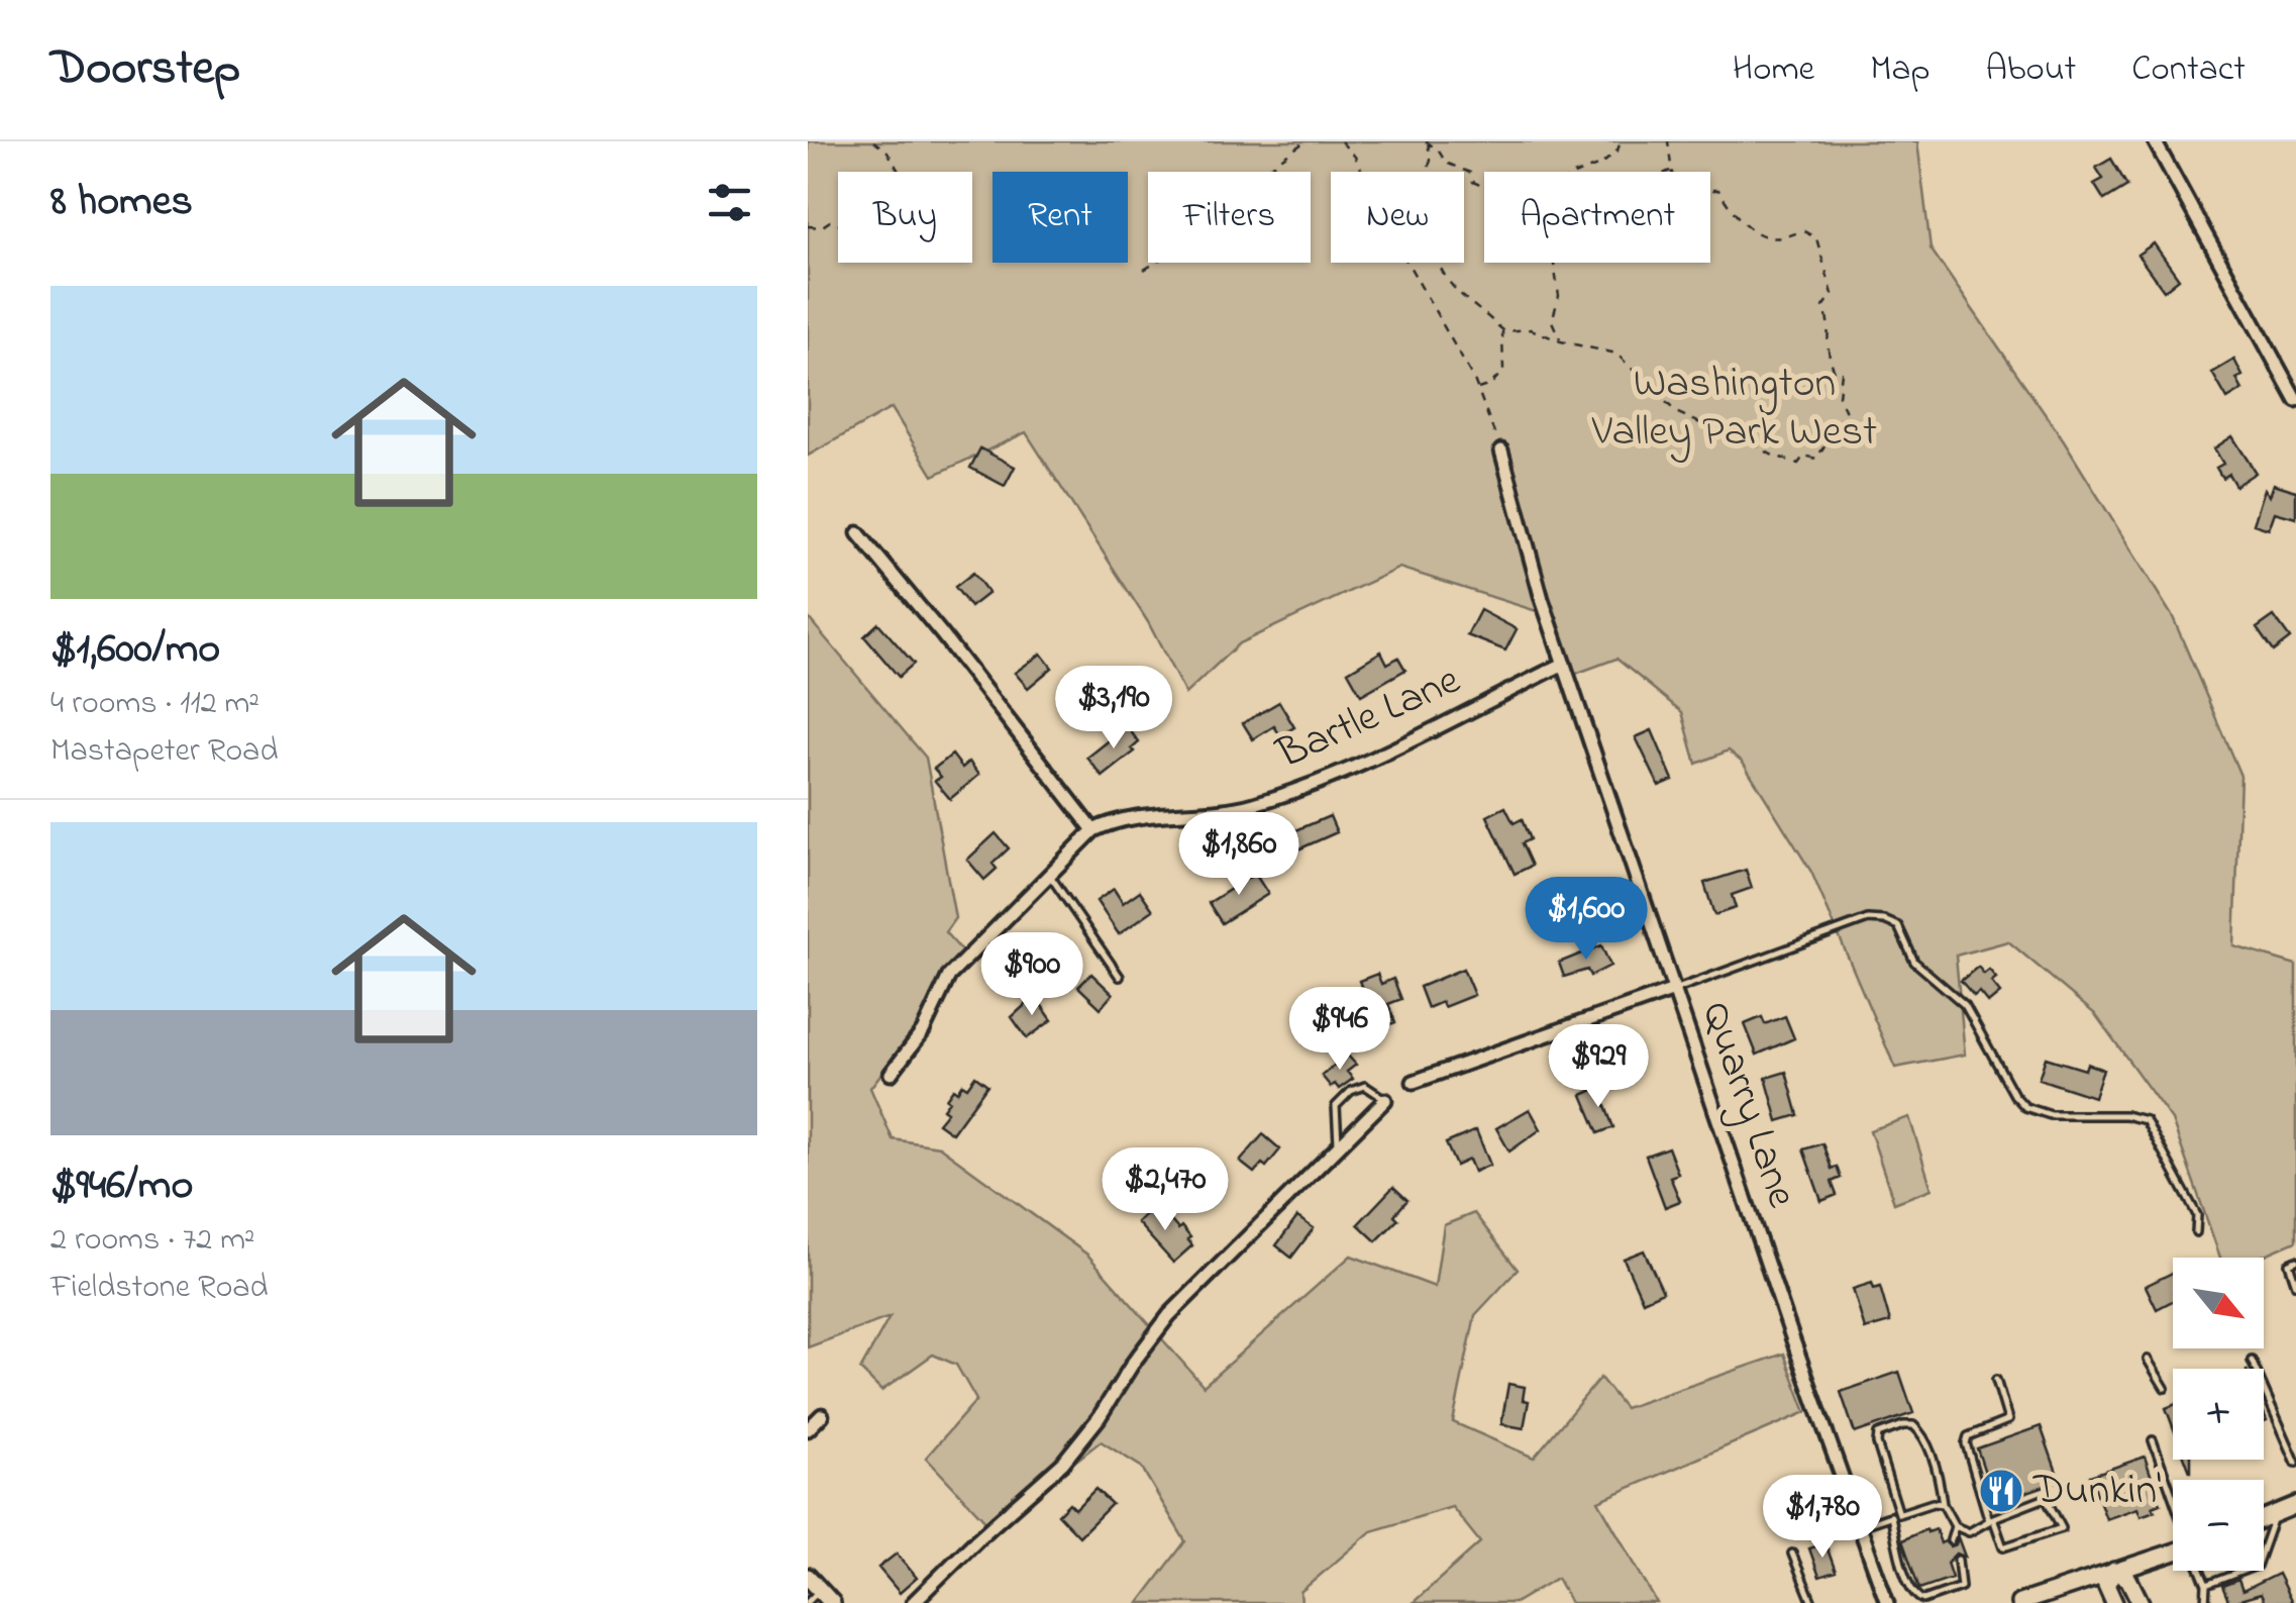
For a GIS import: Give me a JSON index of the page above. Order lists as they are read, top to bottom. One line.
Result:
{"streets":{"street":["Bartle Lane","Quarry Lane"]},"crossings":[["Bartle Lane","Quarry Lane"]],"parks":["Washington Valley Park West"],"places":{"restaurant":["Dunkin'"]},"north":"bottom right","page":{"header":"Doorstep","nav":["Home","Map","About","Contact"],"heading":"8 homes","chip":["Buy","Rent","Filters","New","Apartment"],"list":[{"name":"$1,600/mo","note":"4 rooms · 112 m² · Mastapeter Road"},{"name":"$946/mo","note":"2 rooms · 72 m² · Fieldstone Road"}],"price":["$3,190","$1,860","$1,600","$900","$946","$929","$2,470","$1,780"],"map_buttons":["+","−"]}}
